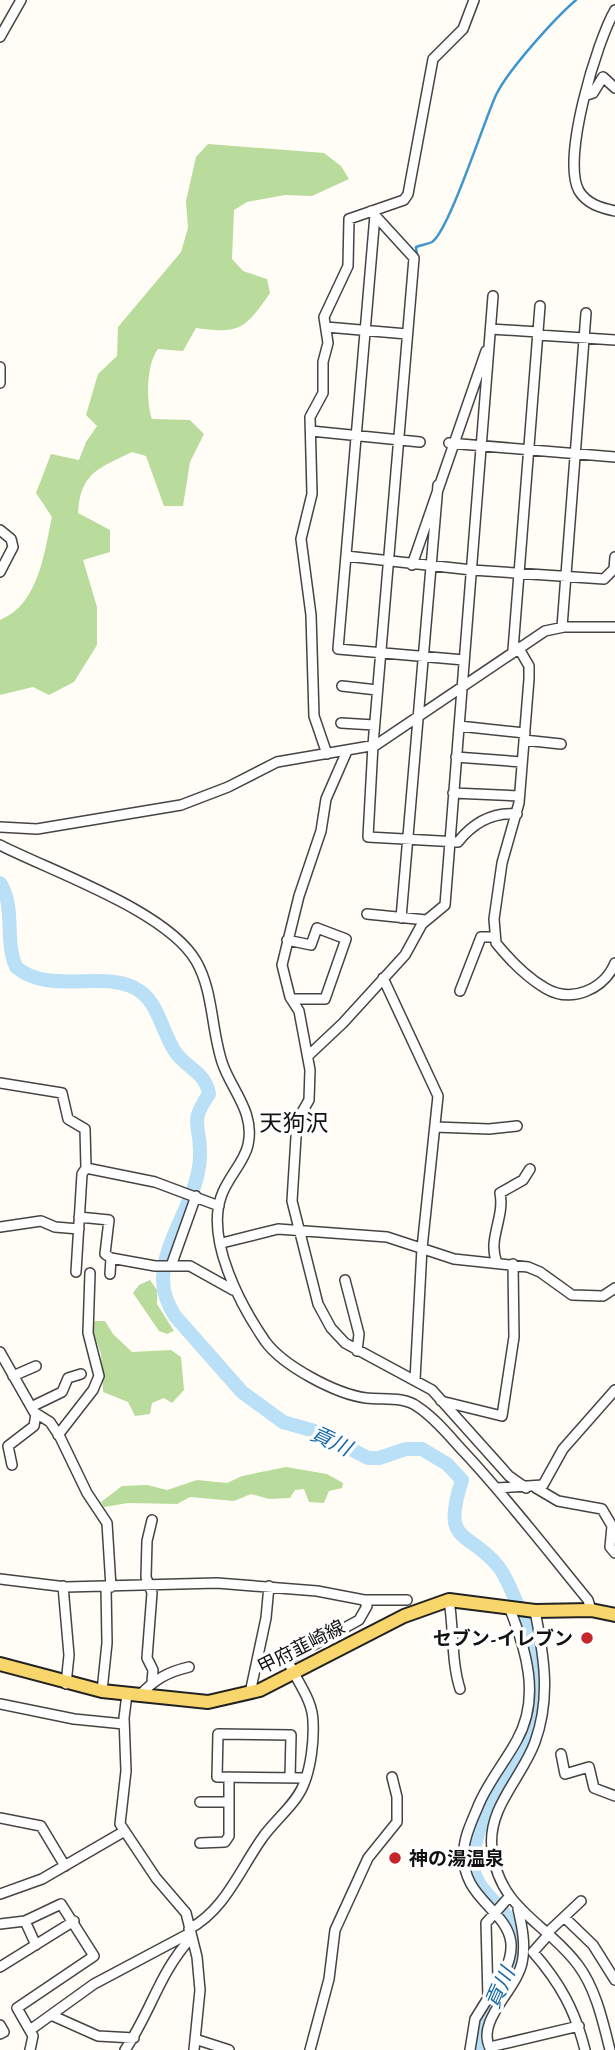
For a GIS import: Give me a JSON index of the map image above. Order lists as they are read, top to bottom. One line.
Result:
{"streets":{"main road":["甲府韮崎線"]},"districts":["天狗沢"],"water":["貢川"],"places":["セブン-イレブン","神の湯温泉"]}
